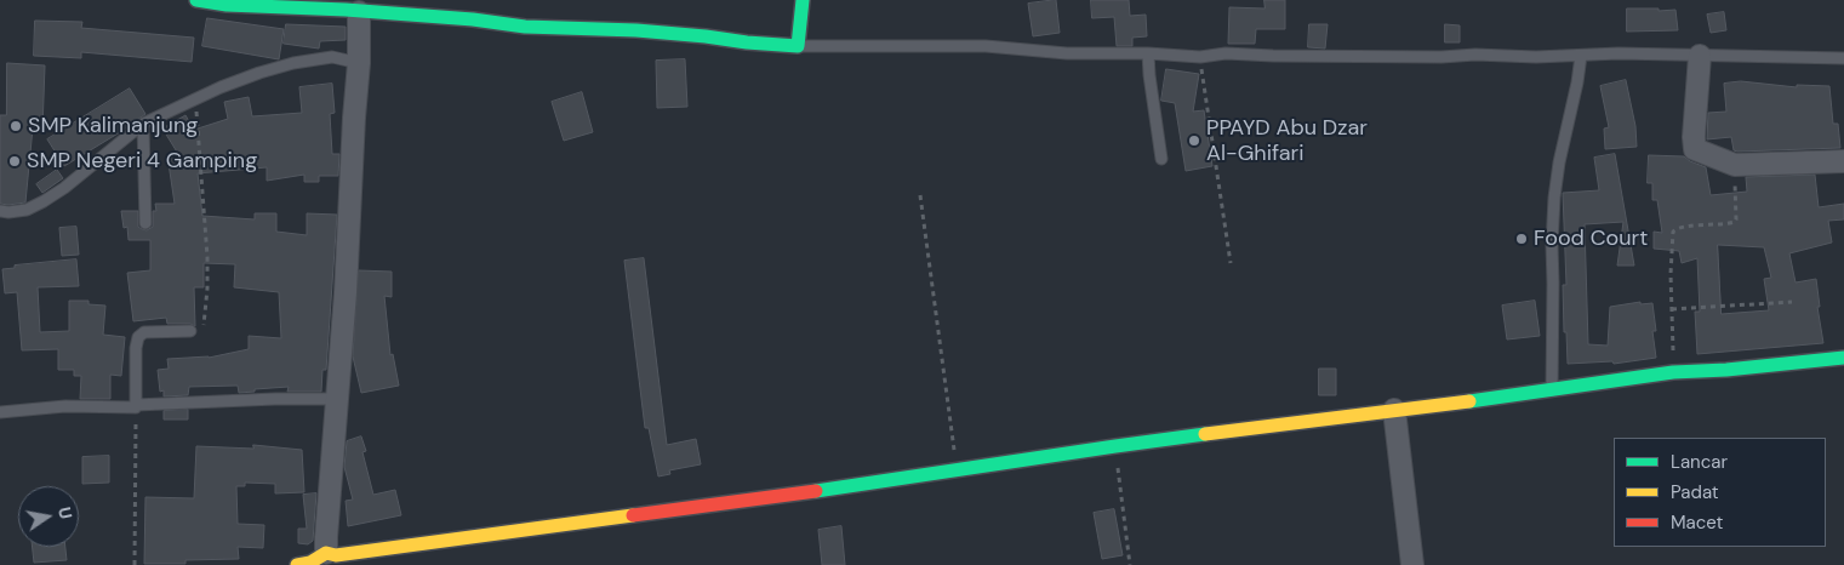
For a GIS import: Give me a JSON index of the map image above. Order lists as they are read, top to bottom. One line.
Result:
{"places":["SMP Kalimanjung","PPAYD Abu Dzar Al-Ghifari","SMP Negeri 4 Gamping","Food Court"],"legend":["Lancar","Padat","Macet"],"north":"right"}
